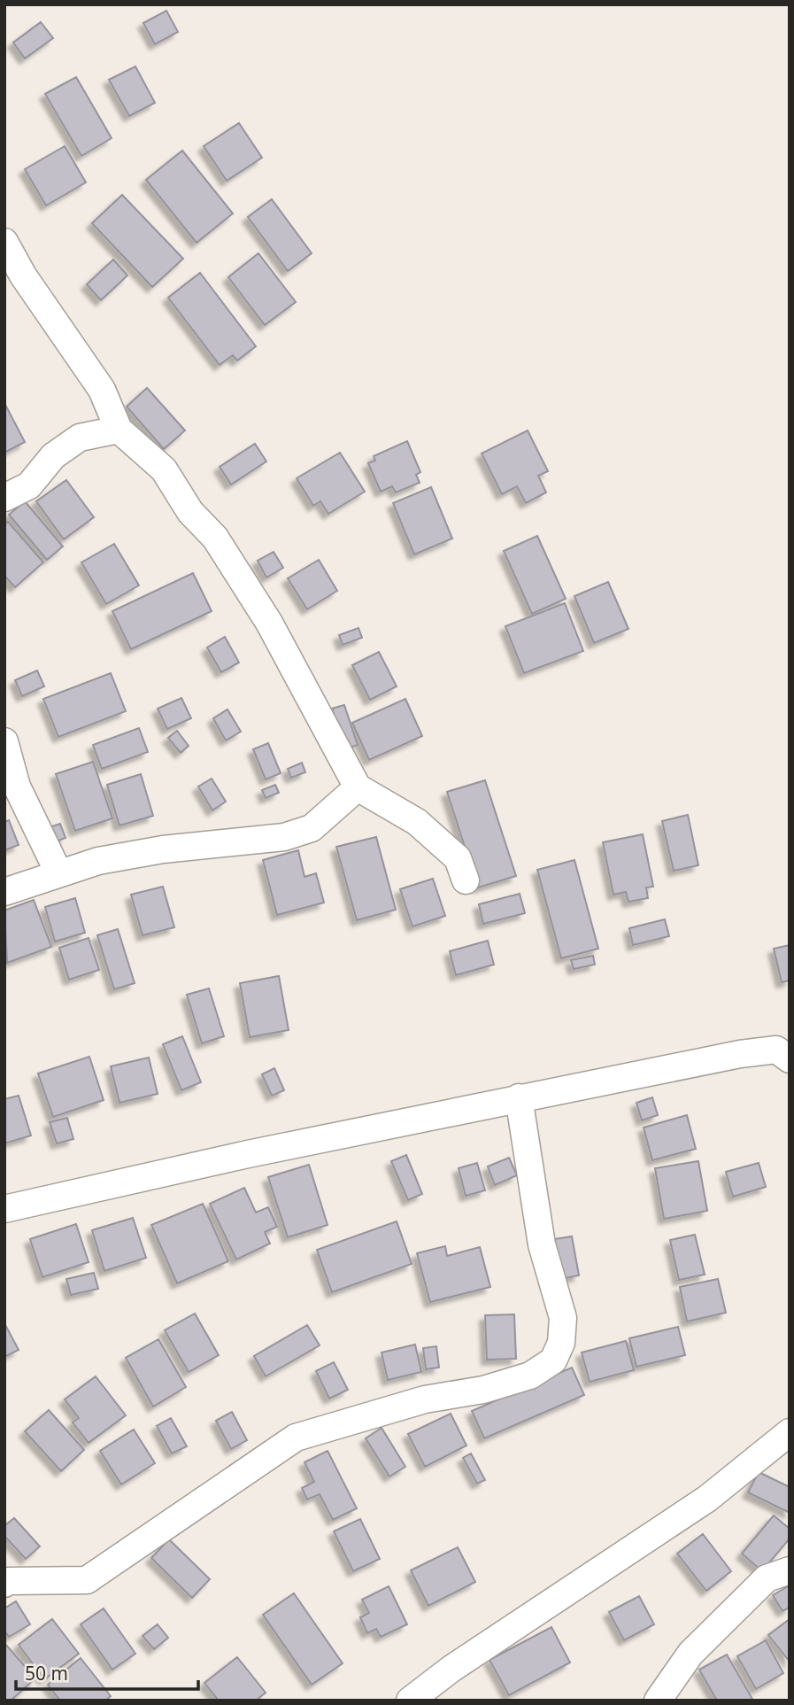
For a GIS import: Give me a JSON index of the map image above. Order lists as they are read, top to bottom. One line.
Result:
{"scale_bar":"50 m"}
